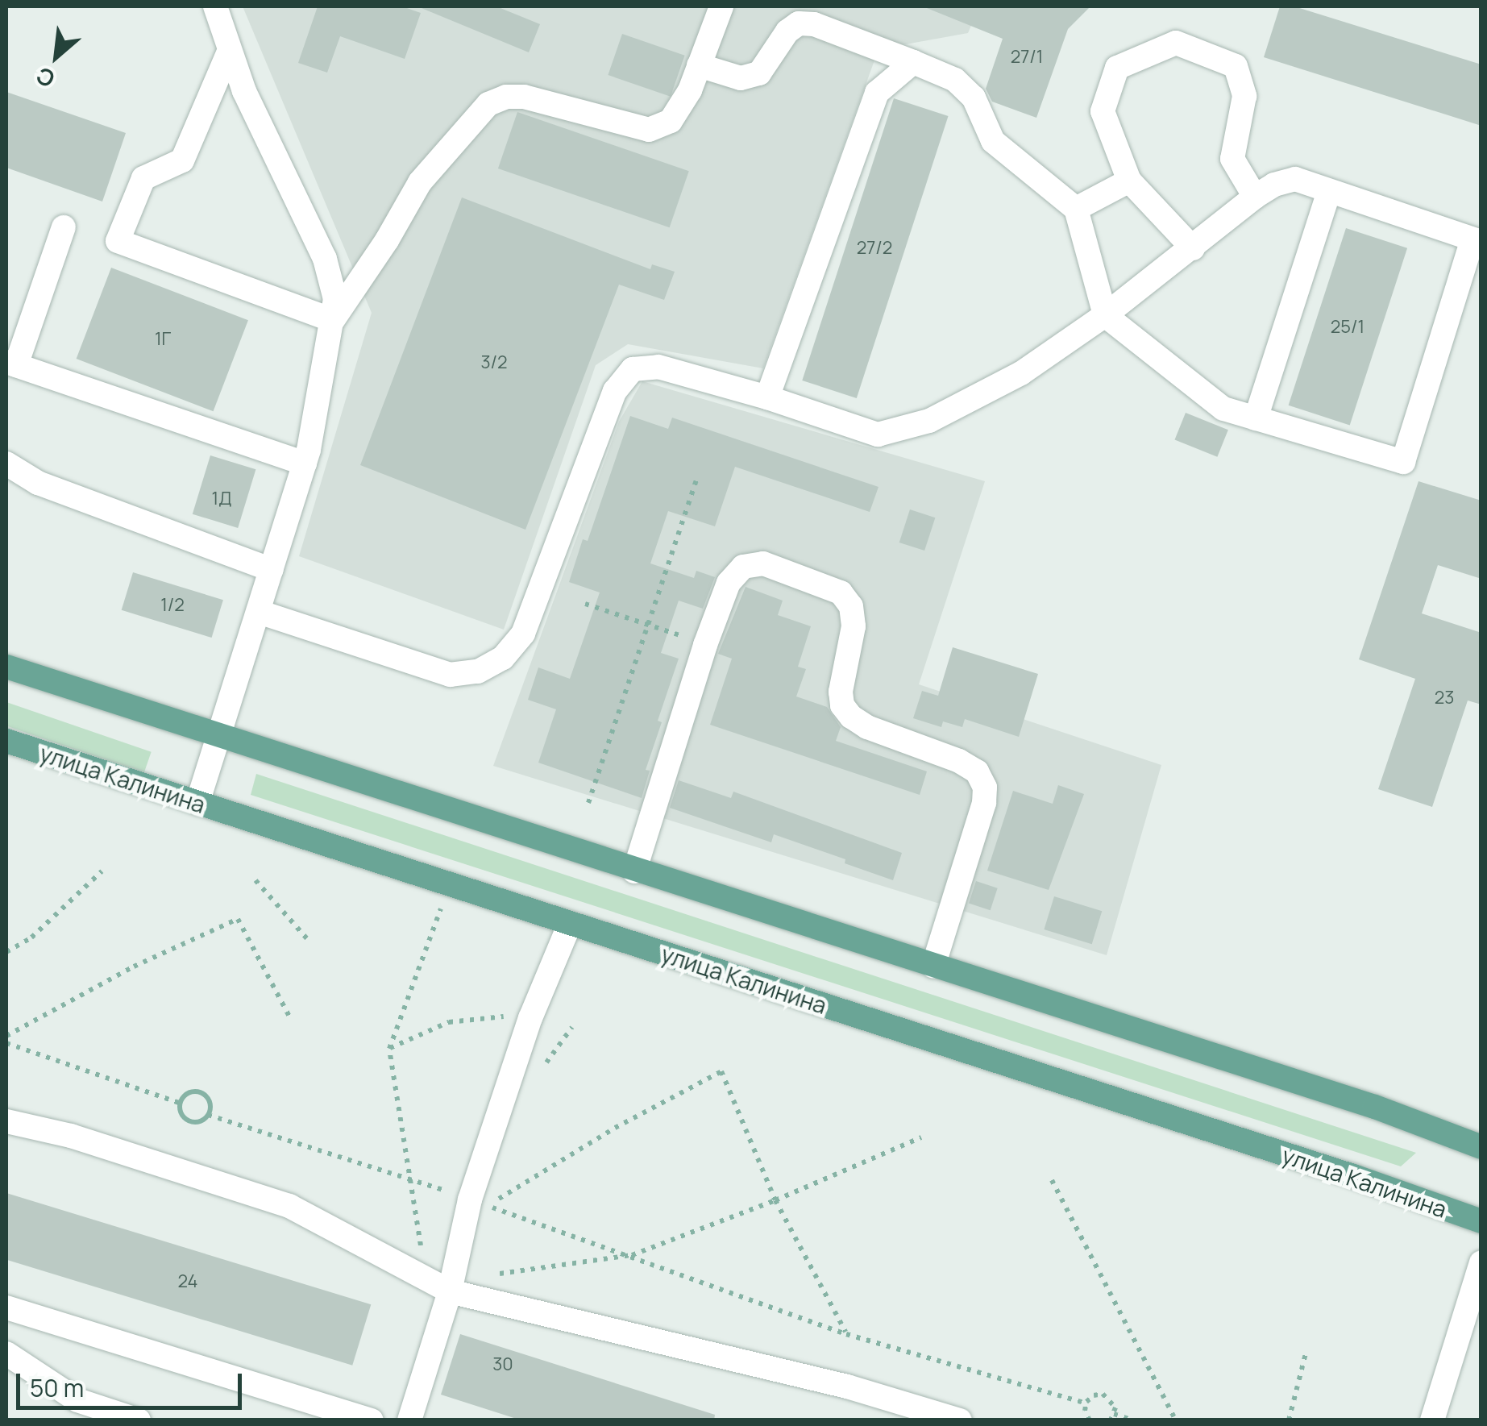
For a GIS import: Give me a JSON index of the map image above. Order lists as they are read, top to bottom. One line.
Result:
{"streets":{"main road":["улица Калинина"]},"house_numbers":["27/1","27/2","25/1","1Г","3/2","1Д","1/2","23","24","30"],"scale_bar":"50 m","north":"bottom left"}
